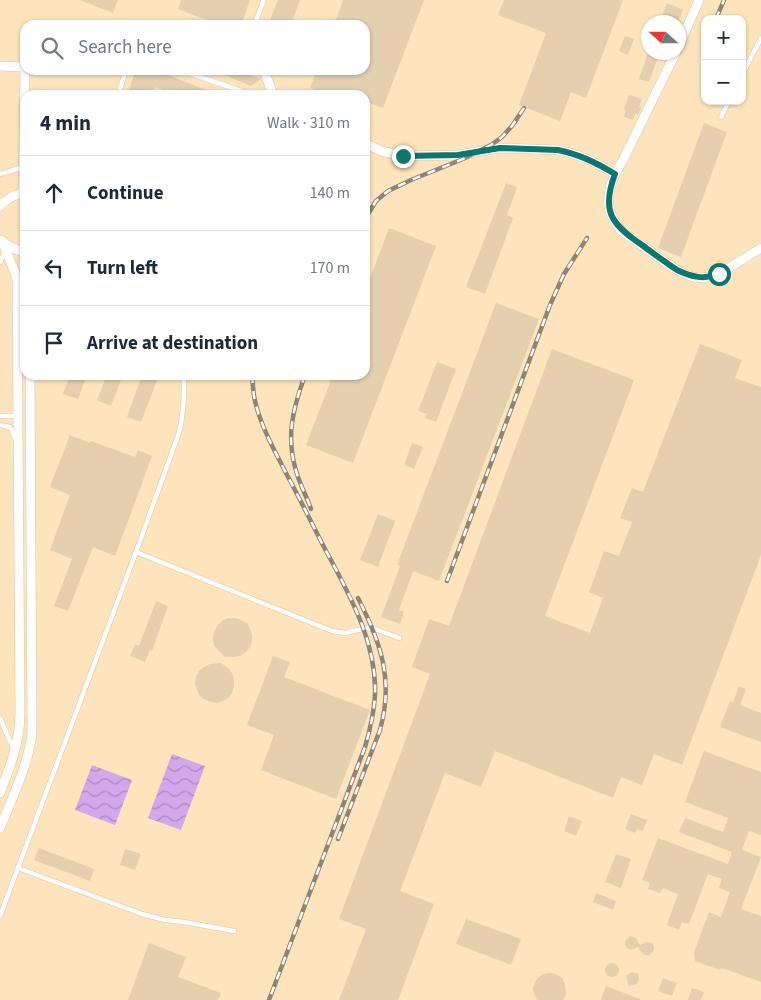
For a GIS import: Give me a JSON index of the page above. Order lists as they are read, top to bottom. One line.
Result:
{"north":"left","page":{"map_buttons":["+","−"],"search":"Search here","heading":["4 min","Walk · 310 m"],"list":[["Continue","140 m"],["Turn left","170 m"],"Arrive at destination"]}}
